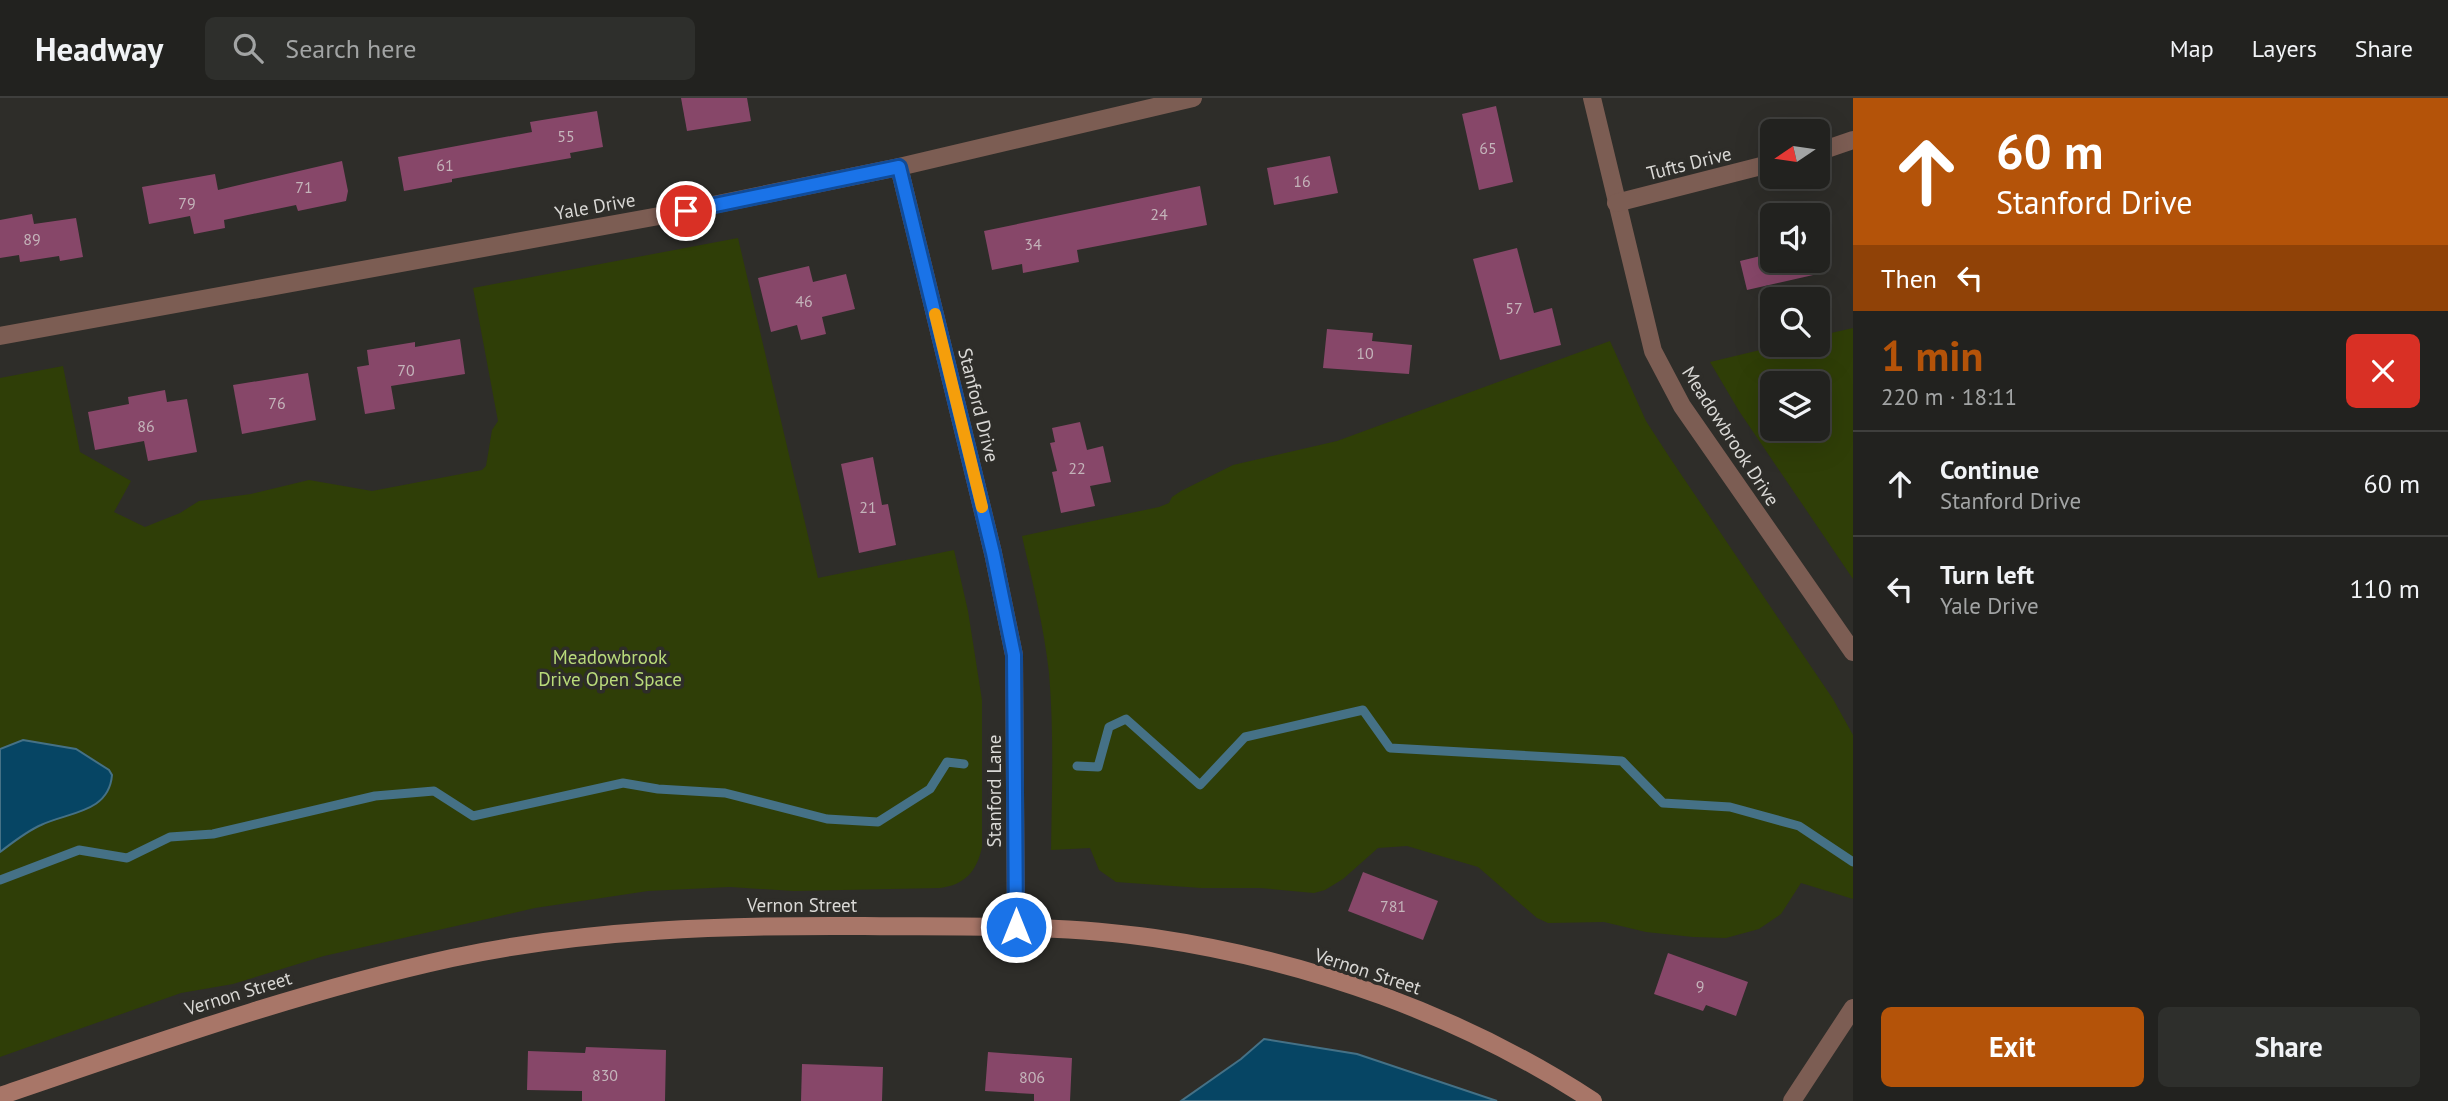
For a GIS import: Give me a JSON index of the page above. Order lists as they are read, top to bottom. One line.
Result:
{"streets":{"street":["Tufts Drive","Yale Drive","Stanford Drive","Meadowbrook Drive","Stanford Lane","Vernon Street"]},"crossings":[["Tufts Drive","Meadowbrook Drive"],["Yale Drive","Stanford Drive"],["Stanford Drive","Stanford Lane"],["Stanford Lane","Vernon Street"]],"parks":["Meadowbrook Drive Open Space"],"house_numbers":["55","65","61","16","71","79","24","89","34","46","57","10","70","76","86","22","21","781","9","830","806"],"north":"left","page":{"header":"Headway","search":"Search here","nav":["Map","Layers","Share"],"turn":["60 m","Stanford Drive"],"then":"Then","heading":["1 min","220 m · 18:11"],"list":[{"name":"Continue","note":"Stanford Drive","value":"60 m"},{"name":"Turn left","note":"Yale Drive","value":"110 m"}],"buttons":["Exit","Share"]}}
